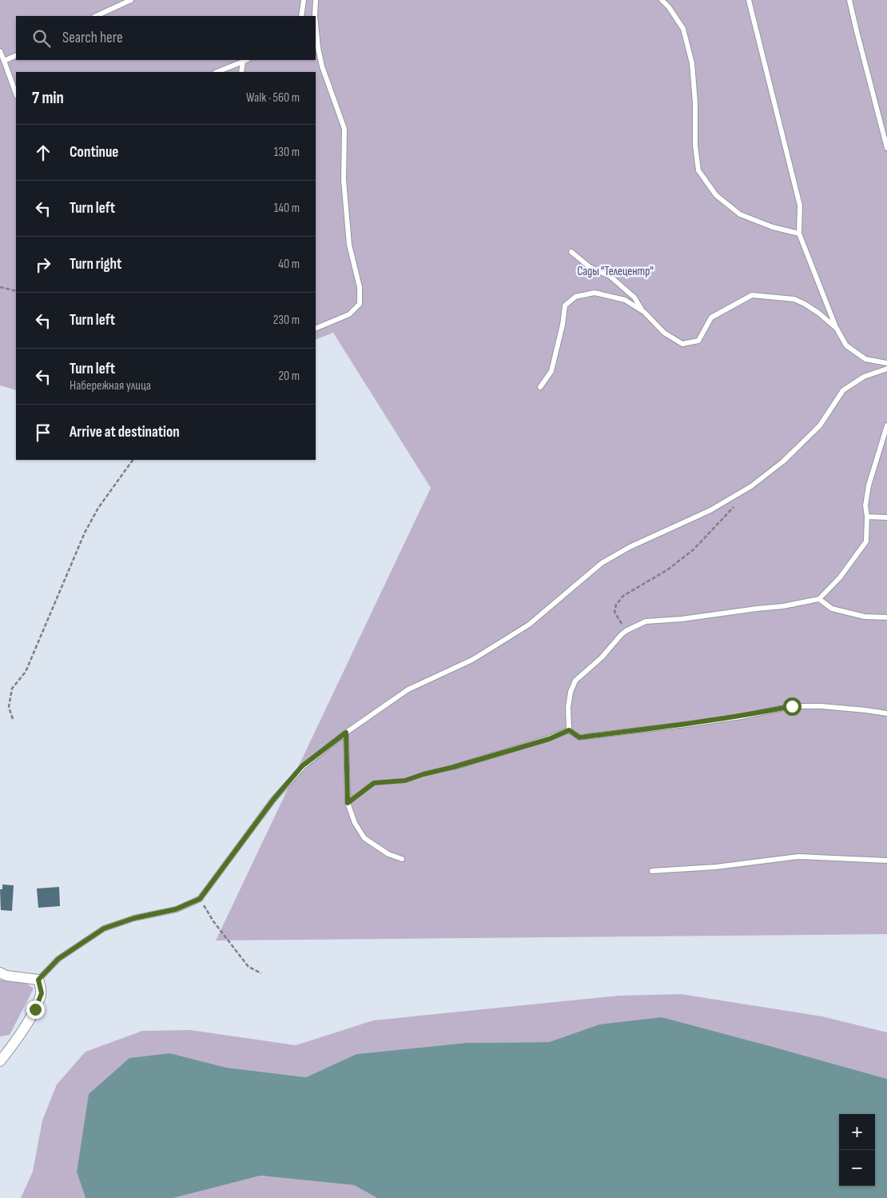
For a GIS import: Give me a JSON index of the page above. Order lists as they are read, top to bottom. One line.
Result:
{"parks":["Сады \"Телецентр\""],"page":{"search":"Search here","heading":["7 min","Walk · 560 m"],"list":[["Continue","130 m"],["Turn left","140 m"],["Turn right","40 m"],["Turn left","230 m"],["Turn left","Набережная улица","20 m"],"Arrive at destination"],"map_buttons":["+","−"]}}
